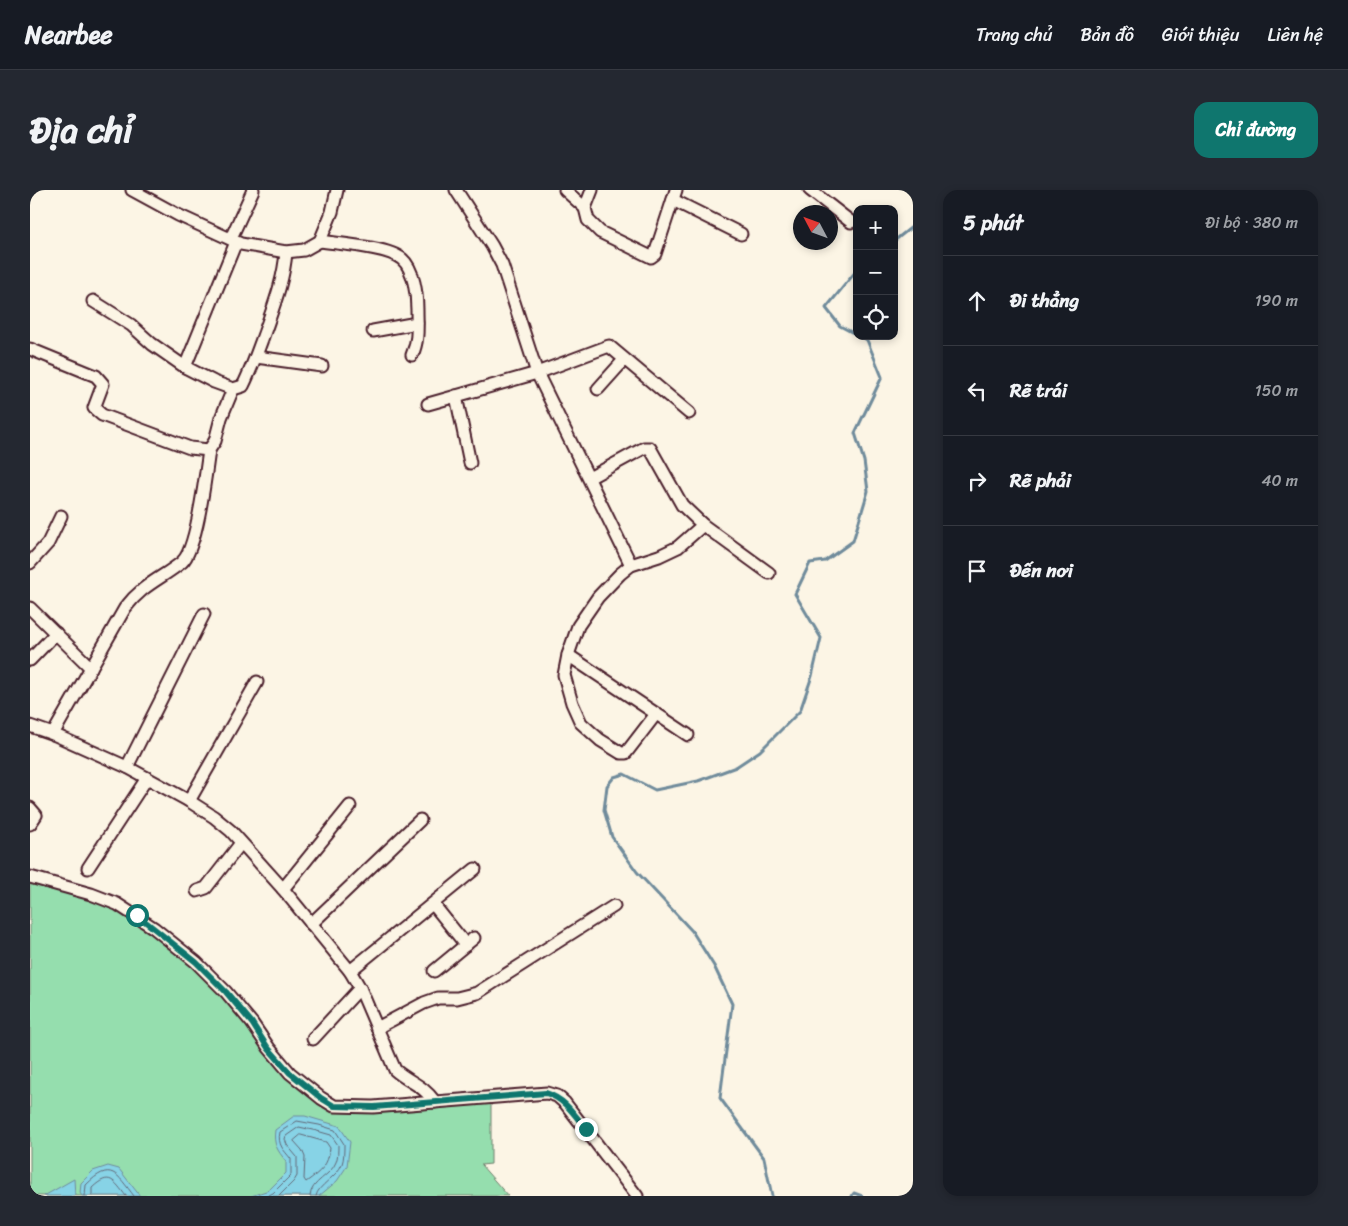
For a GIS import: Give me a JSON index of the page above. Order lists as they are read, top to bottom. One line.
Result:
{"north":"top left","page":{"header":"Nearbee","nav":["Trang chủ","Bản đồ","Giới thiệu","Liên hệ"],"title":"Địa chỉ","buttons":"Chỉ đường","heading":["5 phút","Đi bộ · 380 m"],"map_buttons":["+","−"],"list":[["Đi thẳng","190 m"],["Rẽ trái","150 m"],["Rẽ phải","40 m"],"Đến nơi"]}}
